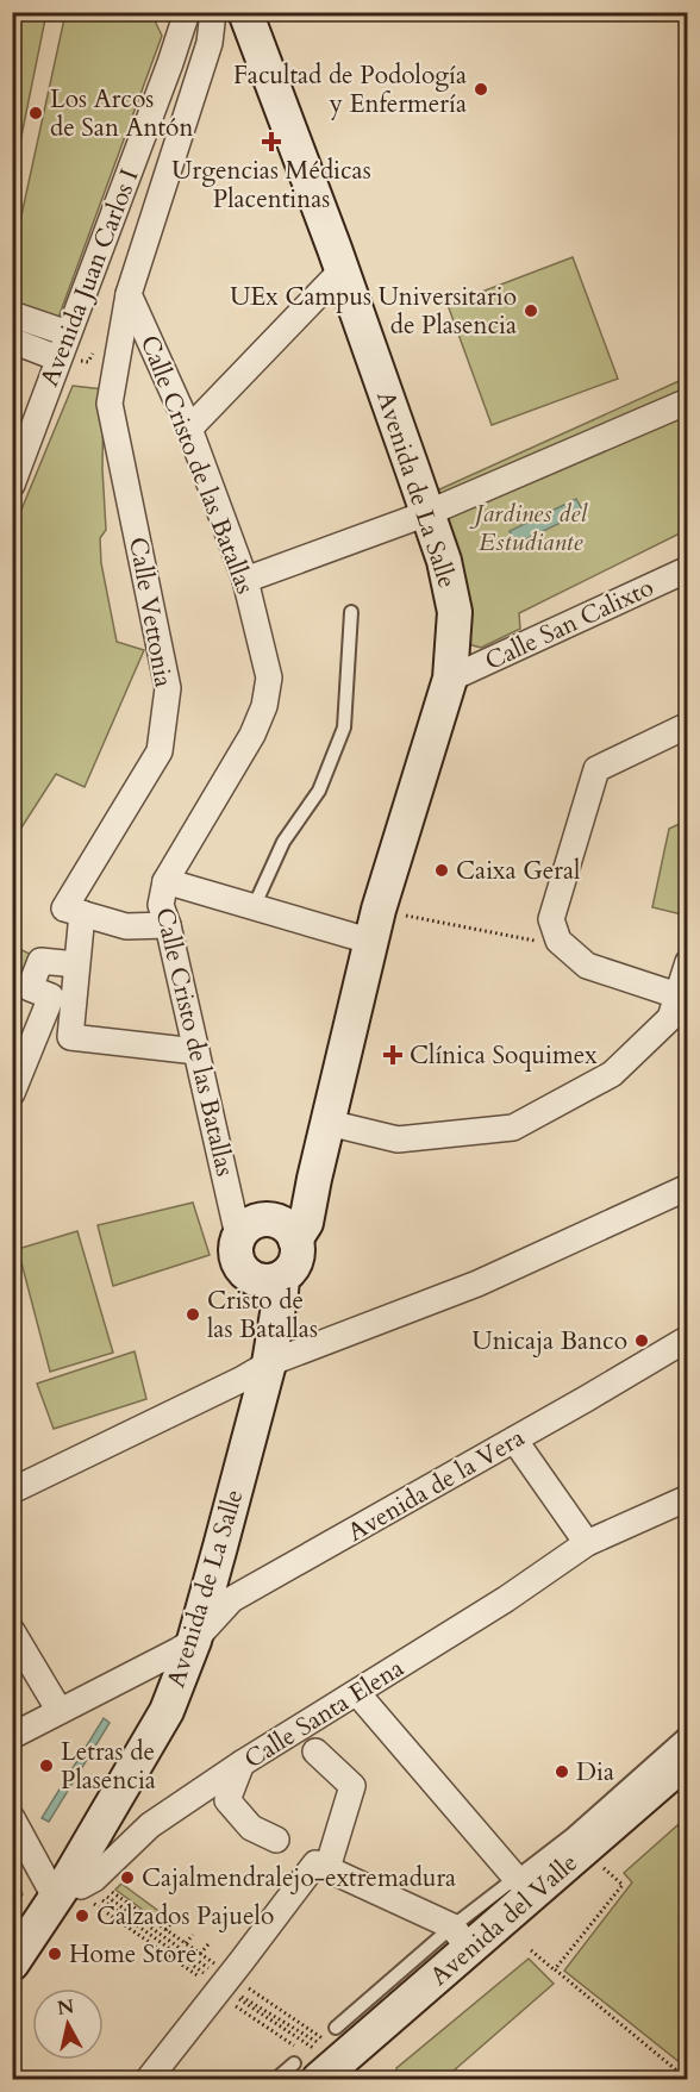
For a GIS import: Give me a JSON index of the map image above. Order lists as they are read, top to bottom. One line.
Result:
{"streets":{"main road":["Avenida de La Salle","Avenida del Valle"],"street":["Avenida Juan Carlos I","Calle Cristo de las Batallas","Calle Vettonia","Calle San Calixto","Avenida de la Vera","Calle Santa Elena"]},"crossings":[["Calle Cristo de las Batallas","Avenida de La Salle"],["Calle Cristo de las Batallas","Calle Vettonia"],["Avenida de La Salle","Calle San Calixto"],["Avenida de La Salle","Avenida de la Vera"],["Avenida de La Salle","Calle Santa Elena"]],"parks":["Jardines del Estudiante"],"places":{"other":["Facultad de Podología y Enfermería","Los Arcos de San Antón","UEx Campus Universitario de Plasencia","Caixa Geral","Cristo de las Batallas","Unicaja Banco","Letras de Plasencia","Dia","Cajalmendralejo-extremadura","Calzados Pajuelo","Home Store"],"health":["Urgencias Médicas Placentinas","Clínica Soquimex"]},"north":"top"}
